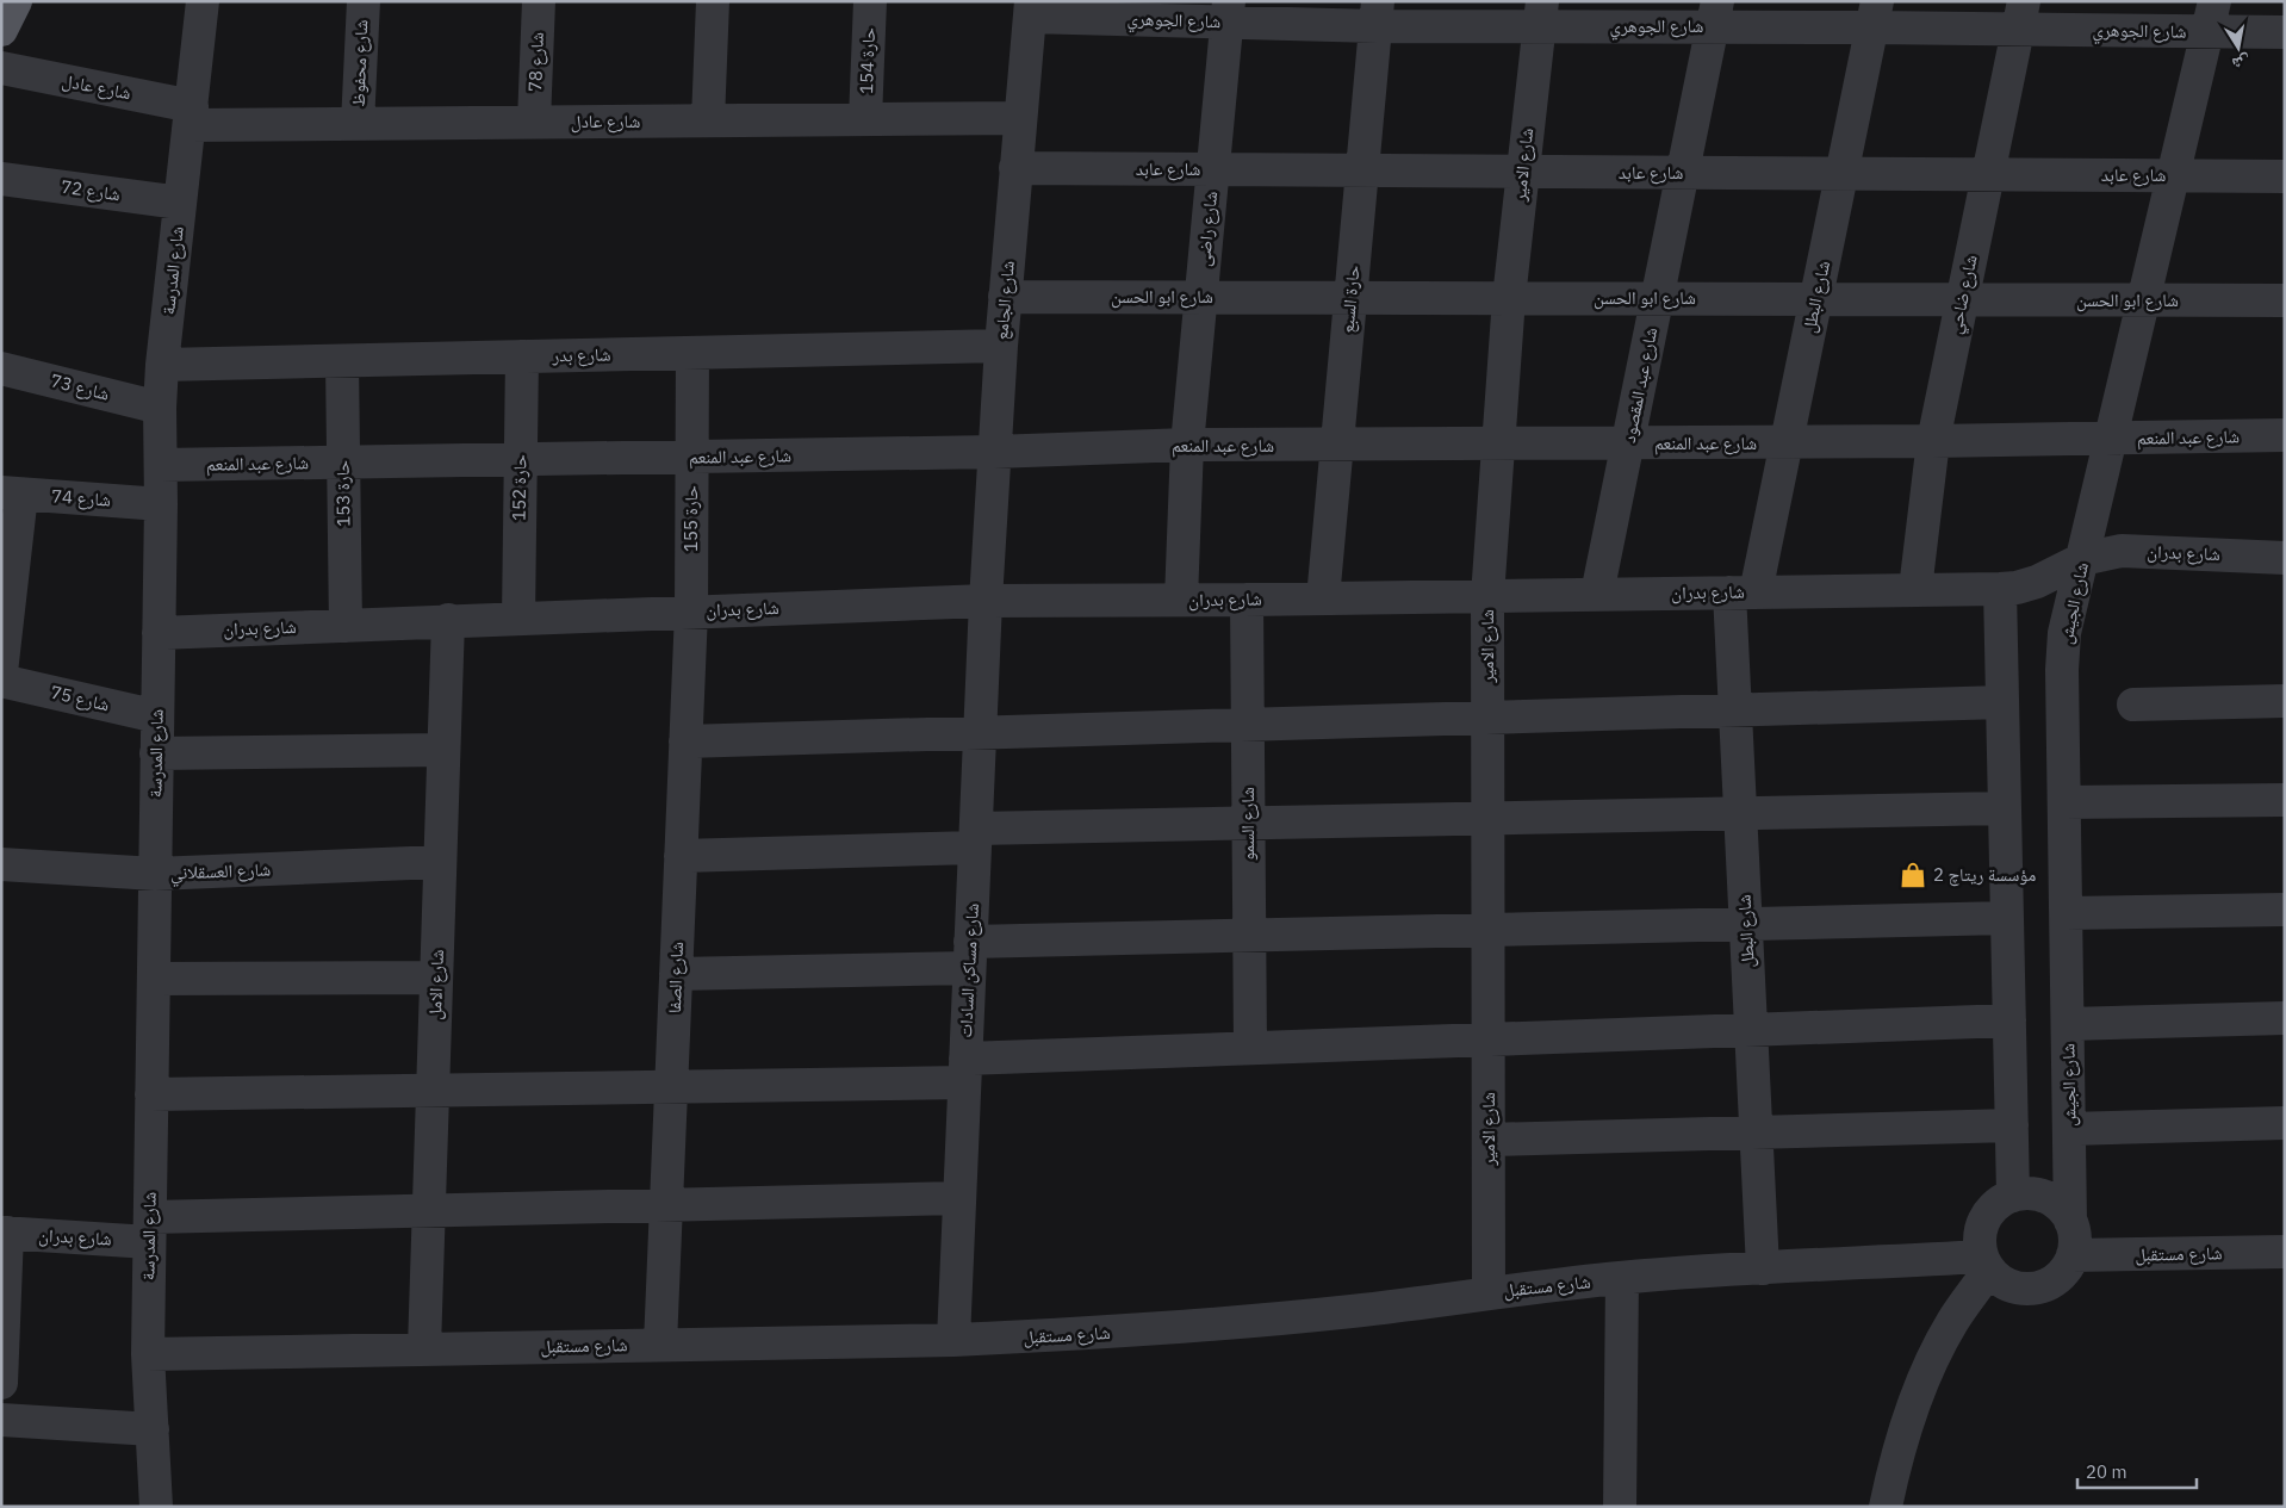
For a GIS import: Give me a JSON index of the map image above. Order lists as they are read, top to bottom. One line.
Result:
{"streets":{"street":["شارع الجوهري","حارة 154","شارع 78","شارع محفوظ","شارع عادل","شارع الامير","شارع عابد","شارع 72","شارع راضى","شارع المدرسة","شارع ضاحي","شارع ابو الحسن","شارع البطل","حارة السبع","شارع الجامع","شارع بدر","شارع عبد المقصود","شارع 73","شارع عبد المنعم","حارة 152","حارة 153","شارع 74","حارة 155","شارع بدران","شارع الجيش","شارع 75","شارع السمو","شارع العسقلاني","شارع مساكن السادات","شارع الصفا","شارع الامل","شارع مستقبل"]},"crossings":[["شارع الجوهري","شارع الامير"],["شارع الجوهري","شارع راضى"],["شارع الجوهري","شارع ضاحي"],["شارع الجوهري","شارع البطل"],["شارع الجوهري","حارة السبع"],["شارع الجوهري","شارع الجامع"],["شارع الجوهري","شارع عبد المقصود"],["شارع الجوهري","شارع الجيش"],["حارة 154","شارع عادل"],["شارع 78","شارع عادل"],["شارع محفوظ","شارع عادل"],["شارع عادل","شارع المدرسة"],["شارع عادل","شارع الجامع"],["شارع الامير","شارع عابد"],["شارع الامير","شارع ابو الحسن"],["شارع الامير","شارع عبد المنعم"],["شارع الامير","شارع بدران"],["شارع الامير","شارع مستقبل"],["شارع عابد","شارع راضى"],["شارع عابد","شارع ضاحي"],["شارع عابد","شارع البطل"],["شارع عابد","حارة السبع"],["شارع عابد","شارع الجامع"],["شارع عابد","شارع عبد المقصود"],["شارع عابد","شارع الجيش"],["شارع 72","شارع المدرسة"],["شارع راضى","شارع ابو الحسن"],["شارع راضى","شارع عبد المنعم"],["شارع راضى","شارع بدران"],["شارع المدرسة","شارع بدر"],["شارع المدرسة","شارع 73"],["شارع المدرسة","شارع عبد المنعم"],["شارع المدرسة","شارع 74"],["شارع المدرسة","شارع بدران"],["شارع المدرسة","شارع 75"],["شارع المدرسة","شارع العسقلاني"],["شارع المدرسة","شارع مستقبل"],["شارع ضاحي","شارع ابو الحسن"],["شارع ضاحي","شارع عبد المنعم"],["شارع ضاحي","شارع بدران"],["شارع ابو الحسن","شارع البطل"],["شارع ابو الحسن","حارة السبع"],["شارع ابو الحسن","شارع الجامع"],["شارع ابو الحسن","شارع عبد المقصود"],["شارع ابو الحسن","شارع الجيش"],["شارع البطل","شارع عبد المنعم"],["شارع البطل","شارع بدران"],["شارع البطل","شارع مستقبل"],["حارة السبع","شارع عبد المنعم"],["حارة السبع","شارع بدران"],["شارع الجامع","شارع بدر"],["شارع الجامع","شارع عبد المنعم"],["شارع الجامع","شارع بدران"],["شارع الجامع","شارع مساكن السادات"],["شارع بدر","حارة 152"],["شارع بدر","حارة 153"],["شارع بدر","حارة 155"],["شارع عبد المقصود","شارع عبد المنعم"],["شارع عبد المقصود","شارع بدران"],["شارع عبد المنعم","حارة 152"],["شارع عبد المنعم","حارة 153"],["شارع عبد المنعم","حارة 155"],["شارع عبد المنعم","شارع الجيش"],["حارة 152","شارع بدران"],["حارة 153","شارع بدران"],["حارة 155","شارع بدران"],["حارة 155","شارع الصفا"],["شارع بدران","شارع الجيش"],["شارع بدران","شارع السمو"],["شارع بدران","شارع مساكن السادات"],["شارع بدران","شارع الصفا"],["شارع بدران","شارع الامل"],["شارع الجيش","شارع مستقبل"],["شارع العسقلاني","شارع الامل"],["شارع مساكن السادات","شارع مستقبل"],["شارع الصفا","شارع مستقبل"],["شارع الامل","شارع مستقبل"]],"places":{"shop":["مؤسسة ريتاچ 2"]},"scale_bar":"20 m","north":"bottom"}
